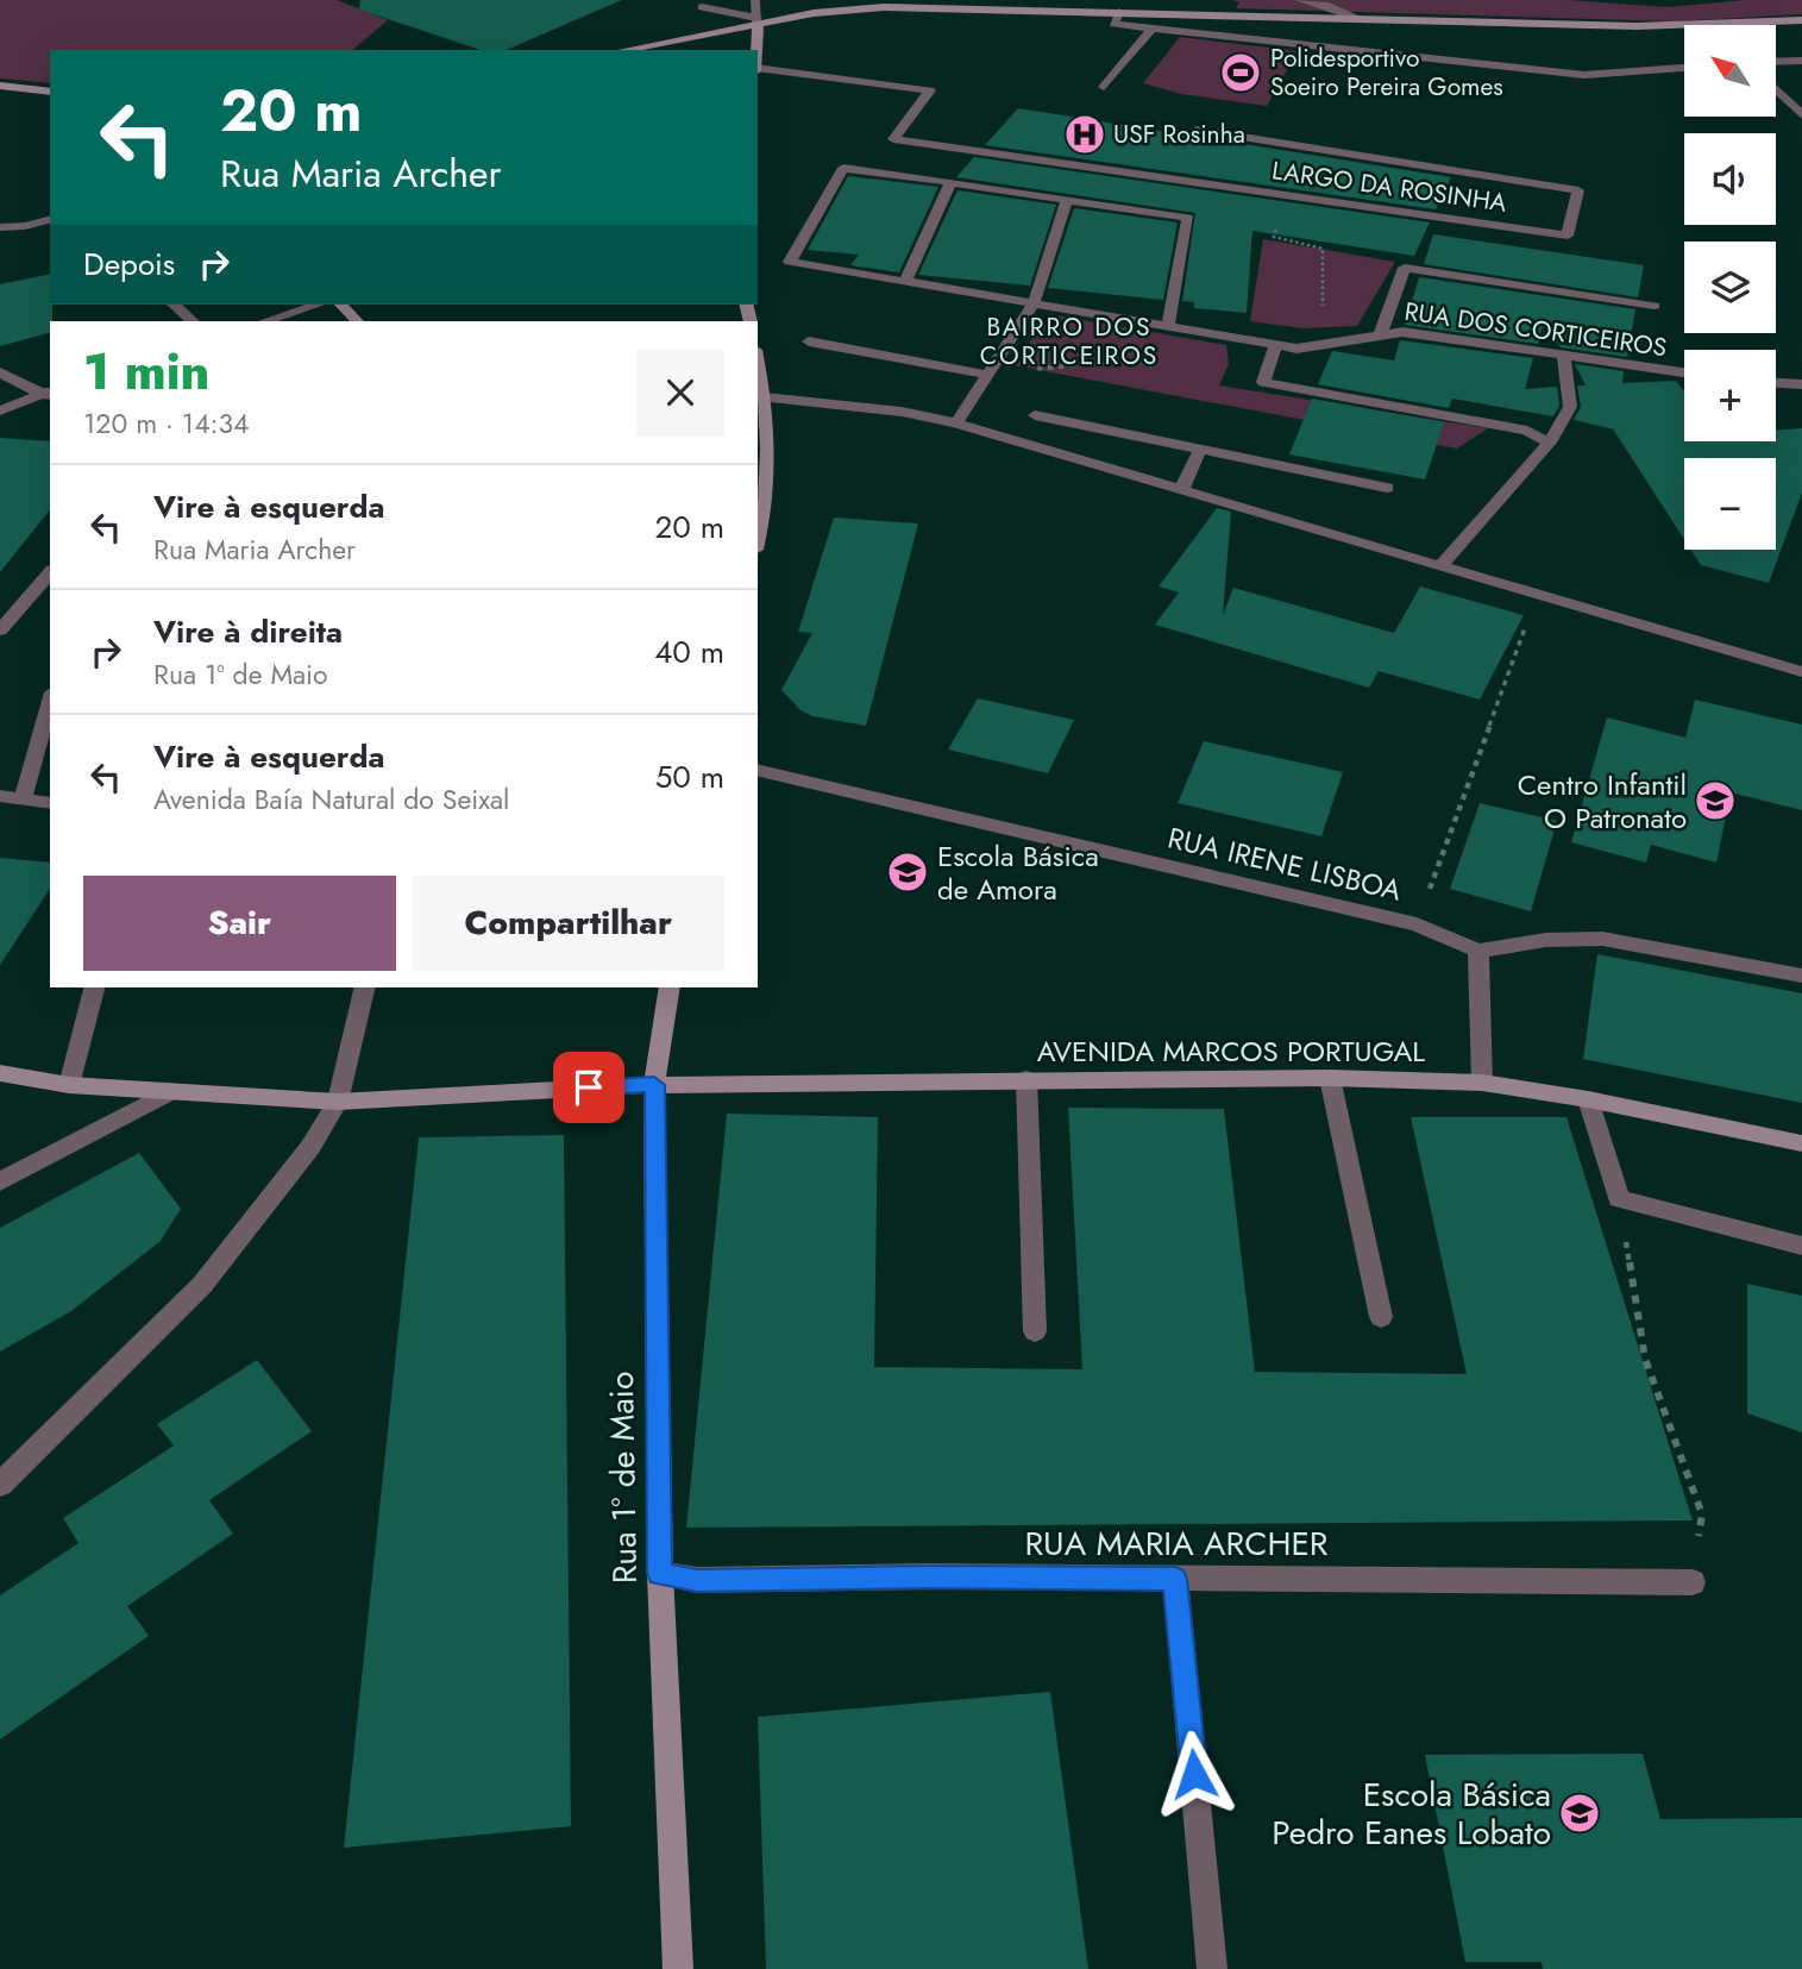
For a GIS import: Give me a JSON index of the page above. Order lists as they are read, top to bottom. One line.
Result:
{"streets":{"street":["LARGO DA ROSINHA","RUA DOS CORTICEIROS","RUA IRENE LISBOA","AVENIDA MARCOS PORTUGAL","Rua 1º de Maio","RUA MARIA ARCHER"]},"crossings":[["AVENIDA MARCOS PORTUGAL","Rua 1º de Maio"],["Rua 1º de Maio","RUA MARIA ARCHER"]],"districts":["BAIRRO DOS CORTICEIROS"],"places":{"sports":["Polidesportivo Soeiro Pereira Gomes"],"hospital":["USF Rosinha"],"school or university":["Centro Infantil O Patronato","Escola Básica de Amora","Escola Básica Pedro Eanes Lobato"]},"north":"top left","page":{"map_buttons":["+","−"],"turn":["20 m","Rua Maria Archer"],"then":"Depois","heading":["1 min","120 m · 14:34"],"list":[{"name":"Vire à esquerda","note":"Rua Maria Archer","value":"20 m"},{"name":"Vire à direita","note":"Rua 1º de Maio","value":"40 m"},{"name":"Vire à esquerda","note":"Avenida Baía Natural do Seixal","value":"50 m"}],"buttons":["Sair","Compartilhar"]}}
